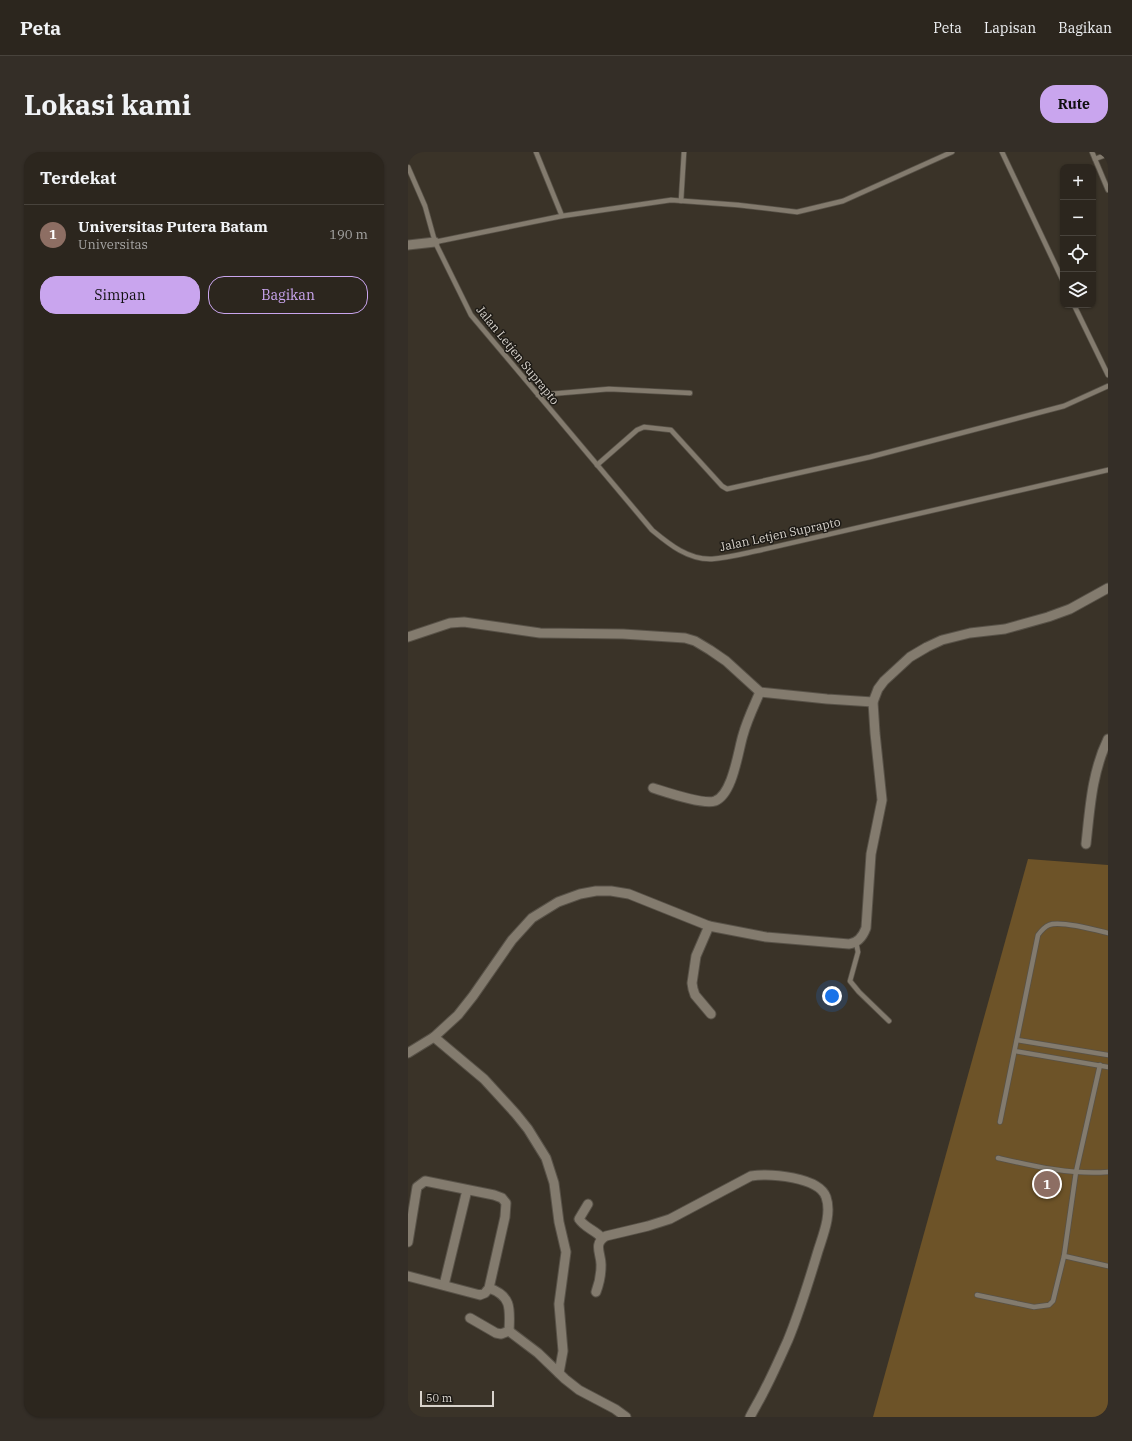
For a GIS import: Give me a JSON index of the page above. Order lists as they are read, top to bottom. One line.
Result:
{"streets":{"lane":["Jalan Letjen Suprapto"]},"scale_bar":"50 m","page":{"header":"Peta","nav":["Peta","Lapisan","Bagikan"],"buttons":["Rute",["Simpan","Bagikan"]],"title":"Lokasi kami","heading":"Terdekat","map_buttons":["+","−"],"list":[{"mark":"1","name":"Universitas Putera Batam","note":"Universitas","value":"190 m"}],"pins":"1","scale":"50 m"}}
